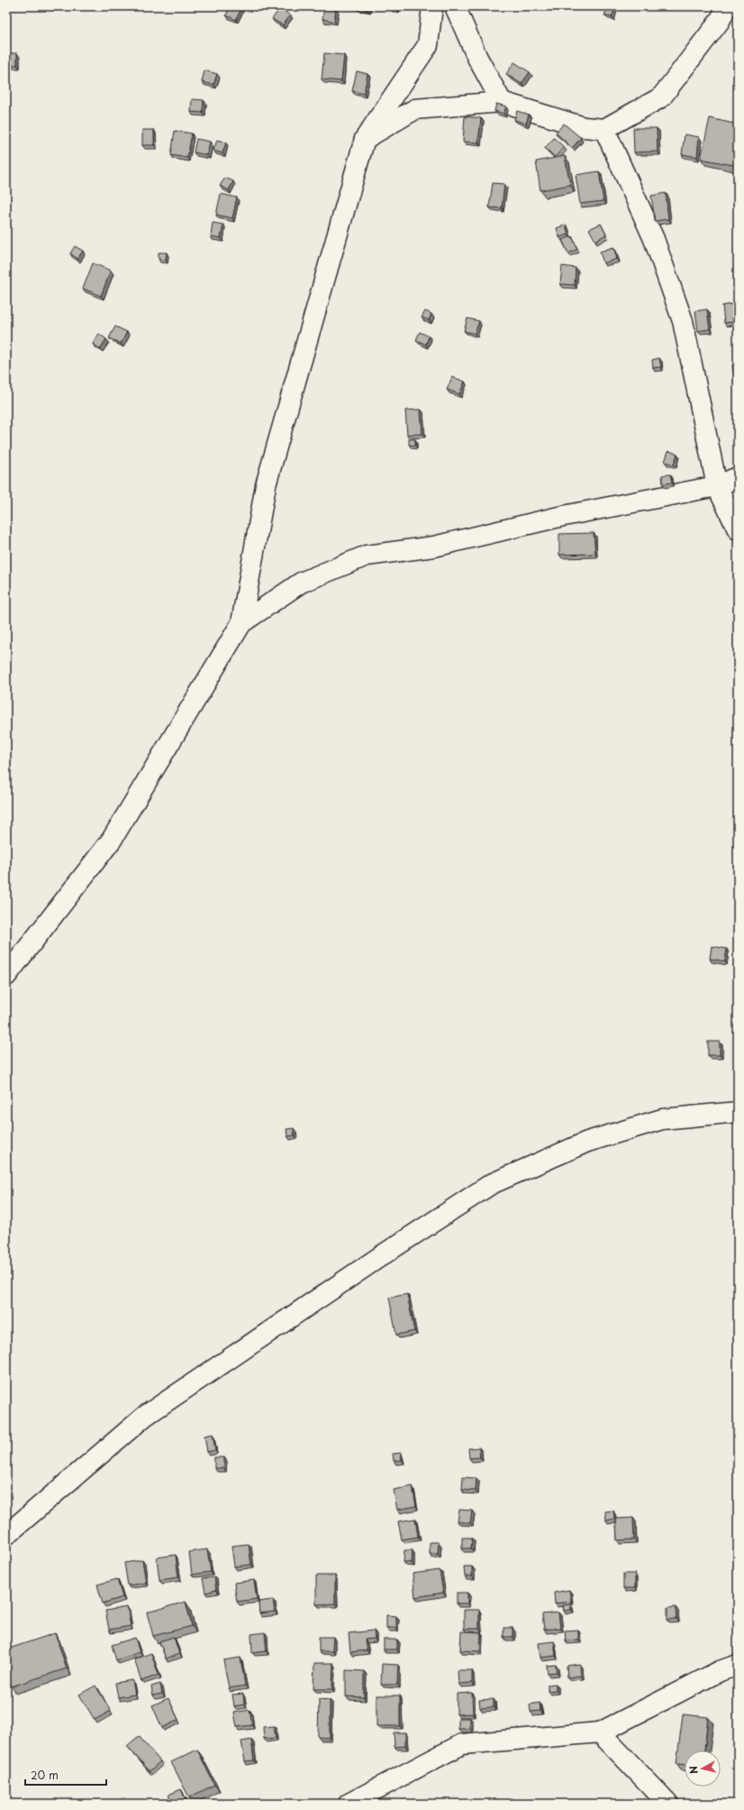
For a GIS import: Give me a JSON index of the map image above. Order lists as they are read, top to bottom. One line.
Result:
{"scale_bar":"20 m","north":"left"}
